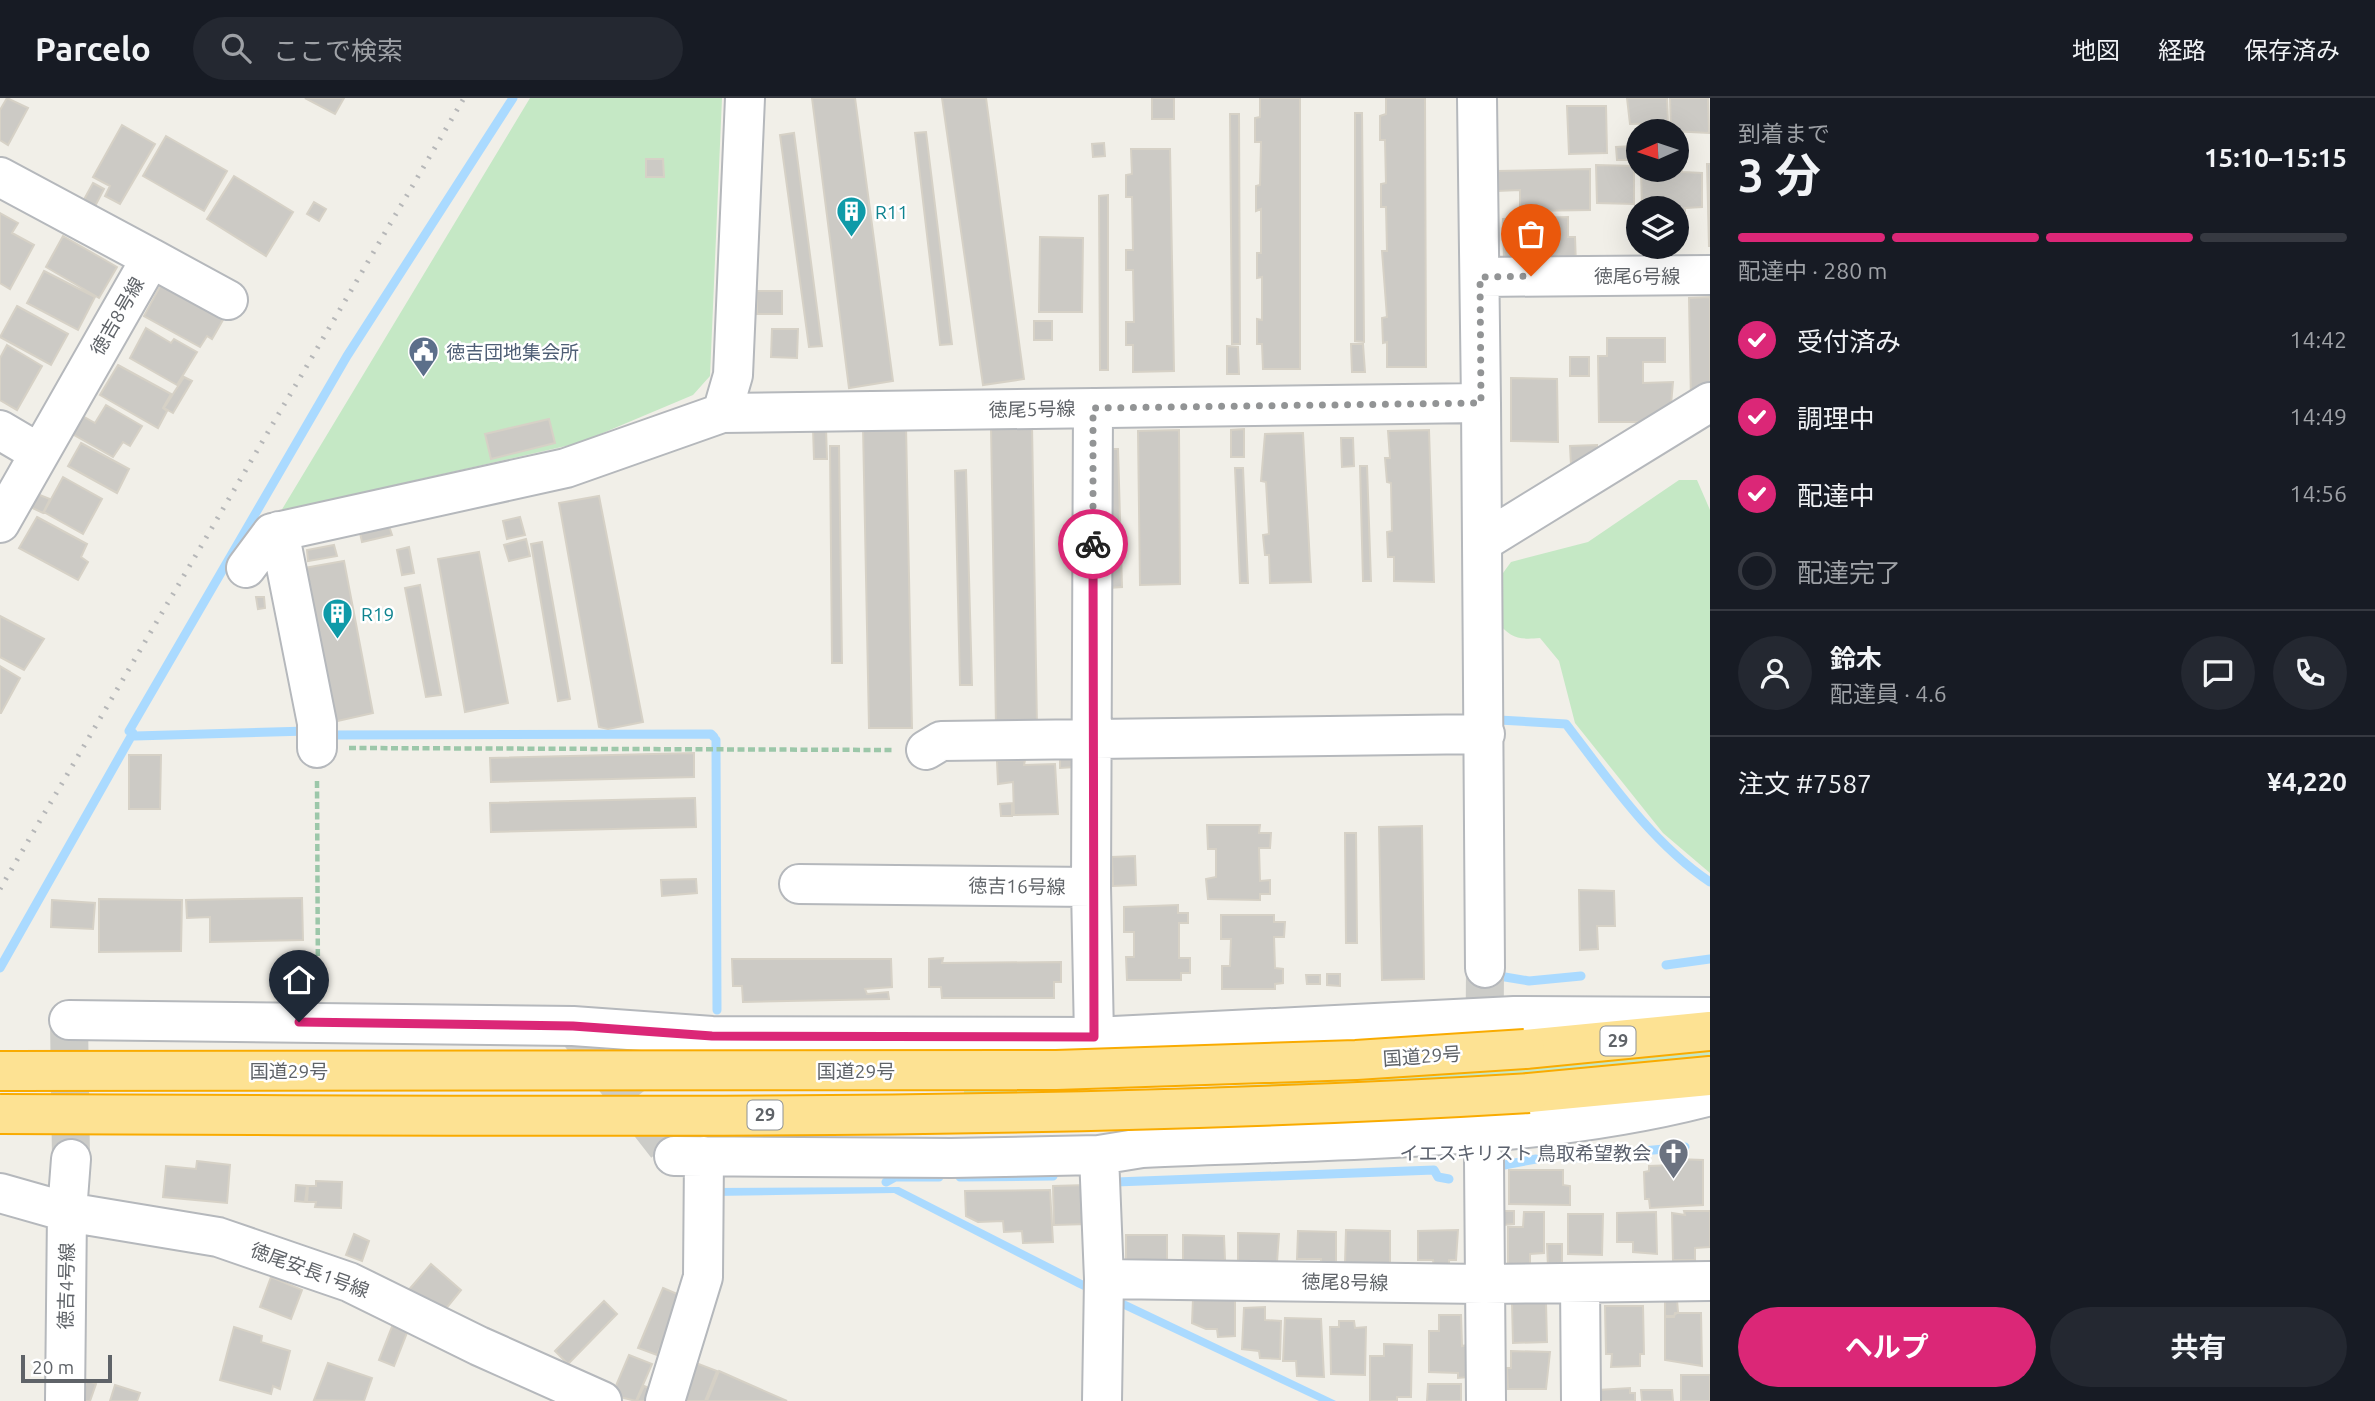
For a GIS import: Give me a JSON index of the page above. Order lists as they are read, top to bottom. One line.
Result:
{"streets":{"highway":["29","国道29号"],"street":["徳尾6号線","徳吉8号線","徳尾5号線","徳吉16号線","徳尾安長1号線","徳尾8号線","徳吉4号線"]},"crossings":[["徳尾5号線","徳吉16号線"],["徳尾安長1号線","徳吉4号線"]],"places":{"building":["R11","R19"],"public building":["徳吉団地集会所"],"church":["イエスキリスト 鳥取希望教会"]},"scale_bar":"20 m","north":"left","page":{"header":"Parcelo","search":"ここで検索","nav":["地図","経路","保存済み"],"heading":["3 分","到着まで","15:10–15:15"],"panel":["鈴木","配達員 · 4.6","注文 #7587","¥4,220"],"bar":"配達中 · 280 m","list":[["受付済み","14:42"],["調理中","14:49"],["配達中","14:56"],"配達完了"],"buttons":["ヘルプ","共有"],"scale":"20 m"}}
